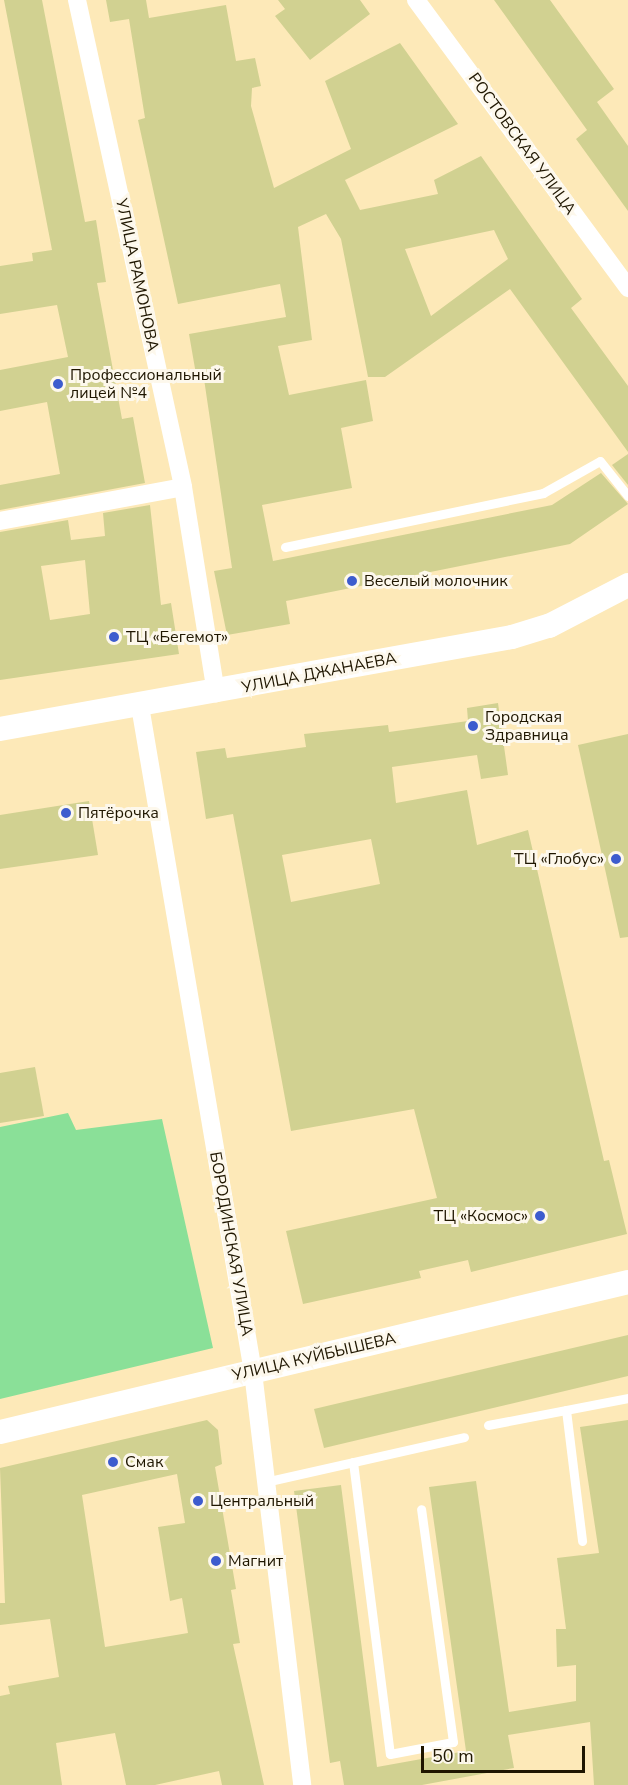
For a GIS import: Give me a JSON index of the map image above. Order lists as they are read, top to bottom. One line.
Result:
{"streets":{"street":["РОСТОВСКАЯ УЛИЦА","УЛИЦА РАМОНОВА","УЛИЦА ДЖАНАЕВА","БОРОДИНСКАЯ УЛИЦА","УЛИЦА КУЙБЫШЕВА"]},"crossings":[["УЛИЦА РАМОНОВА","УЛИЦА ДЖАНАЕВА"],["УЛИЦА ДЖАНАЕВА","БОРОДИНСКАЯ УЛИЦА"],["БОРОДИНСКАЯ УЛИЦА","УЛИЦА КУЙБЫШЕВА"]],"places":["Профессиональный лицей №4","Веселый молочник","ТЦ «Бегемот»","Городская Здравница","Пятёрочка","ТЦ «Глобус»","ТЦ «Космос»","Смак","Центральный","Магнит"],"scale_bar":"50 m"}
